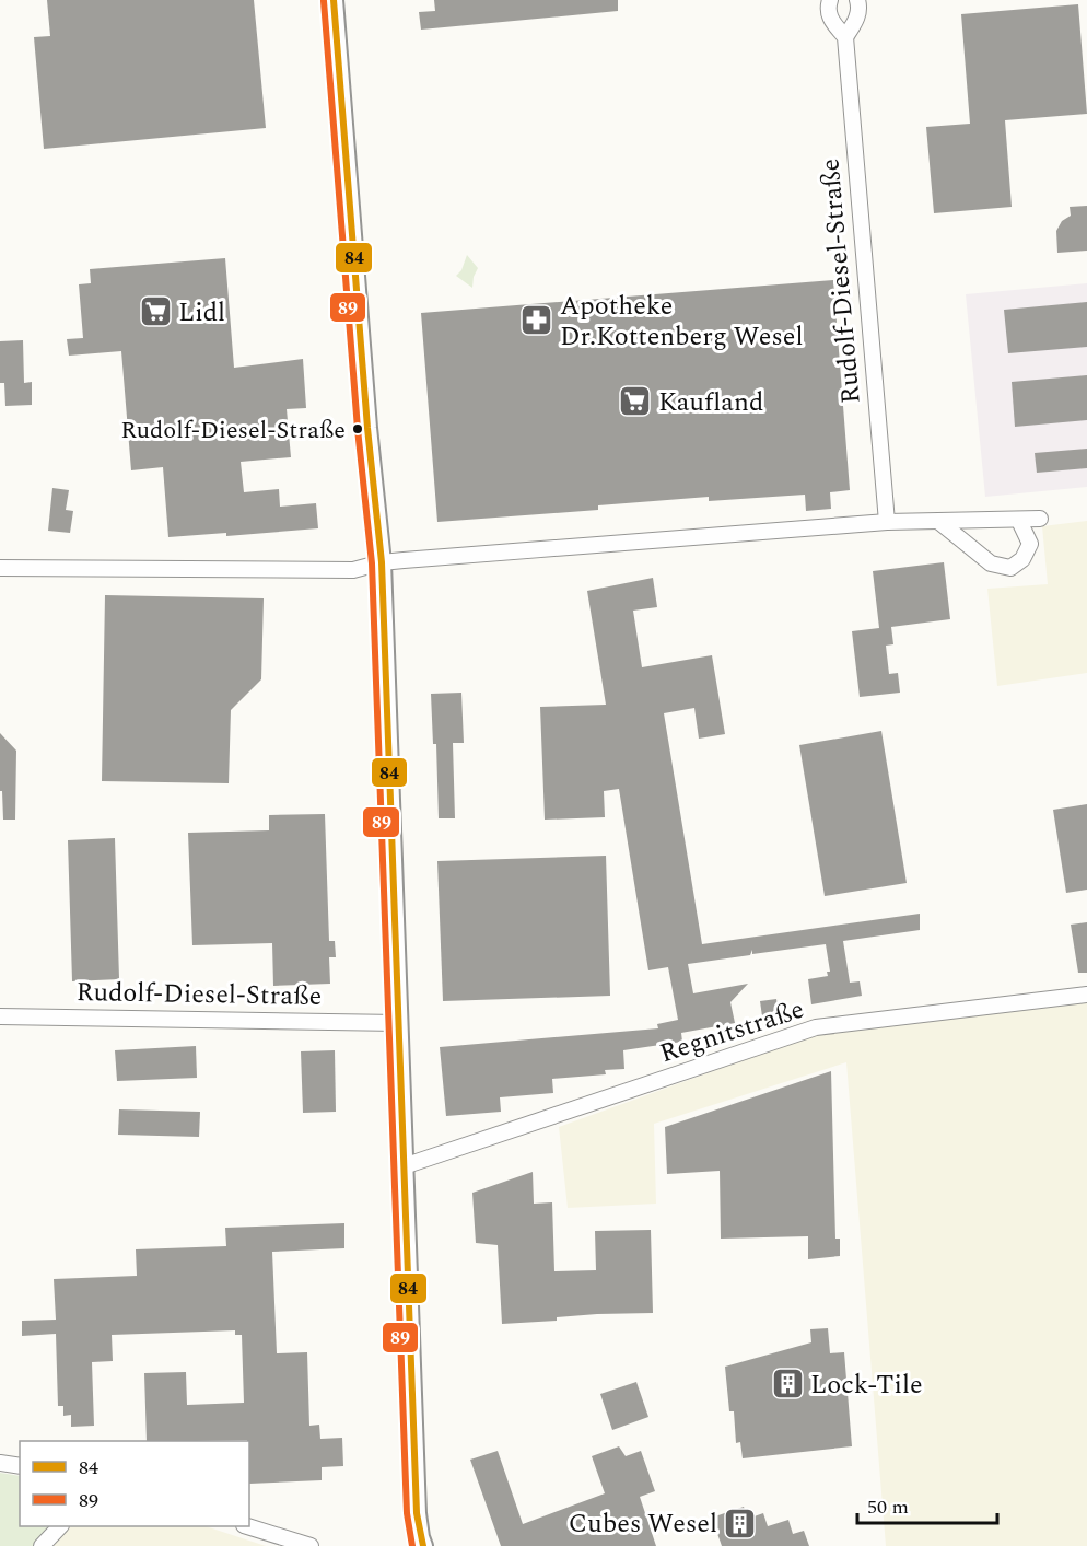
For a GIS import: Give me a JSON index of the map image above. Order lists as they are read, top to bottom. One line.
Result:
{"streets":{"street":["Rudolf-Diesel-Straße","Regnitstraße"]},"places":{"supermarket":["Lidl","Kaufland"],"pharmacy":["Apotheke Dr.Kottenberg Wesel"],"other":["Rudolf-Diesel-Straße"],"building":["Lock-Tile","Cubes Wesel"]},"lines":["transit line 84","transit line 89"],"legend":["84","89"],"scale_bar":"50 m"}
